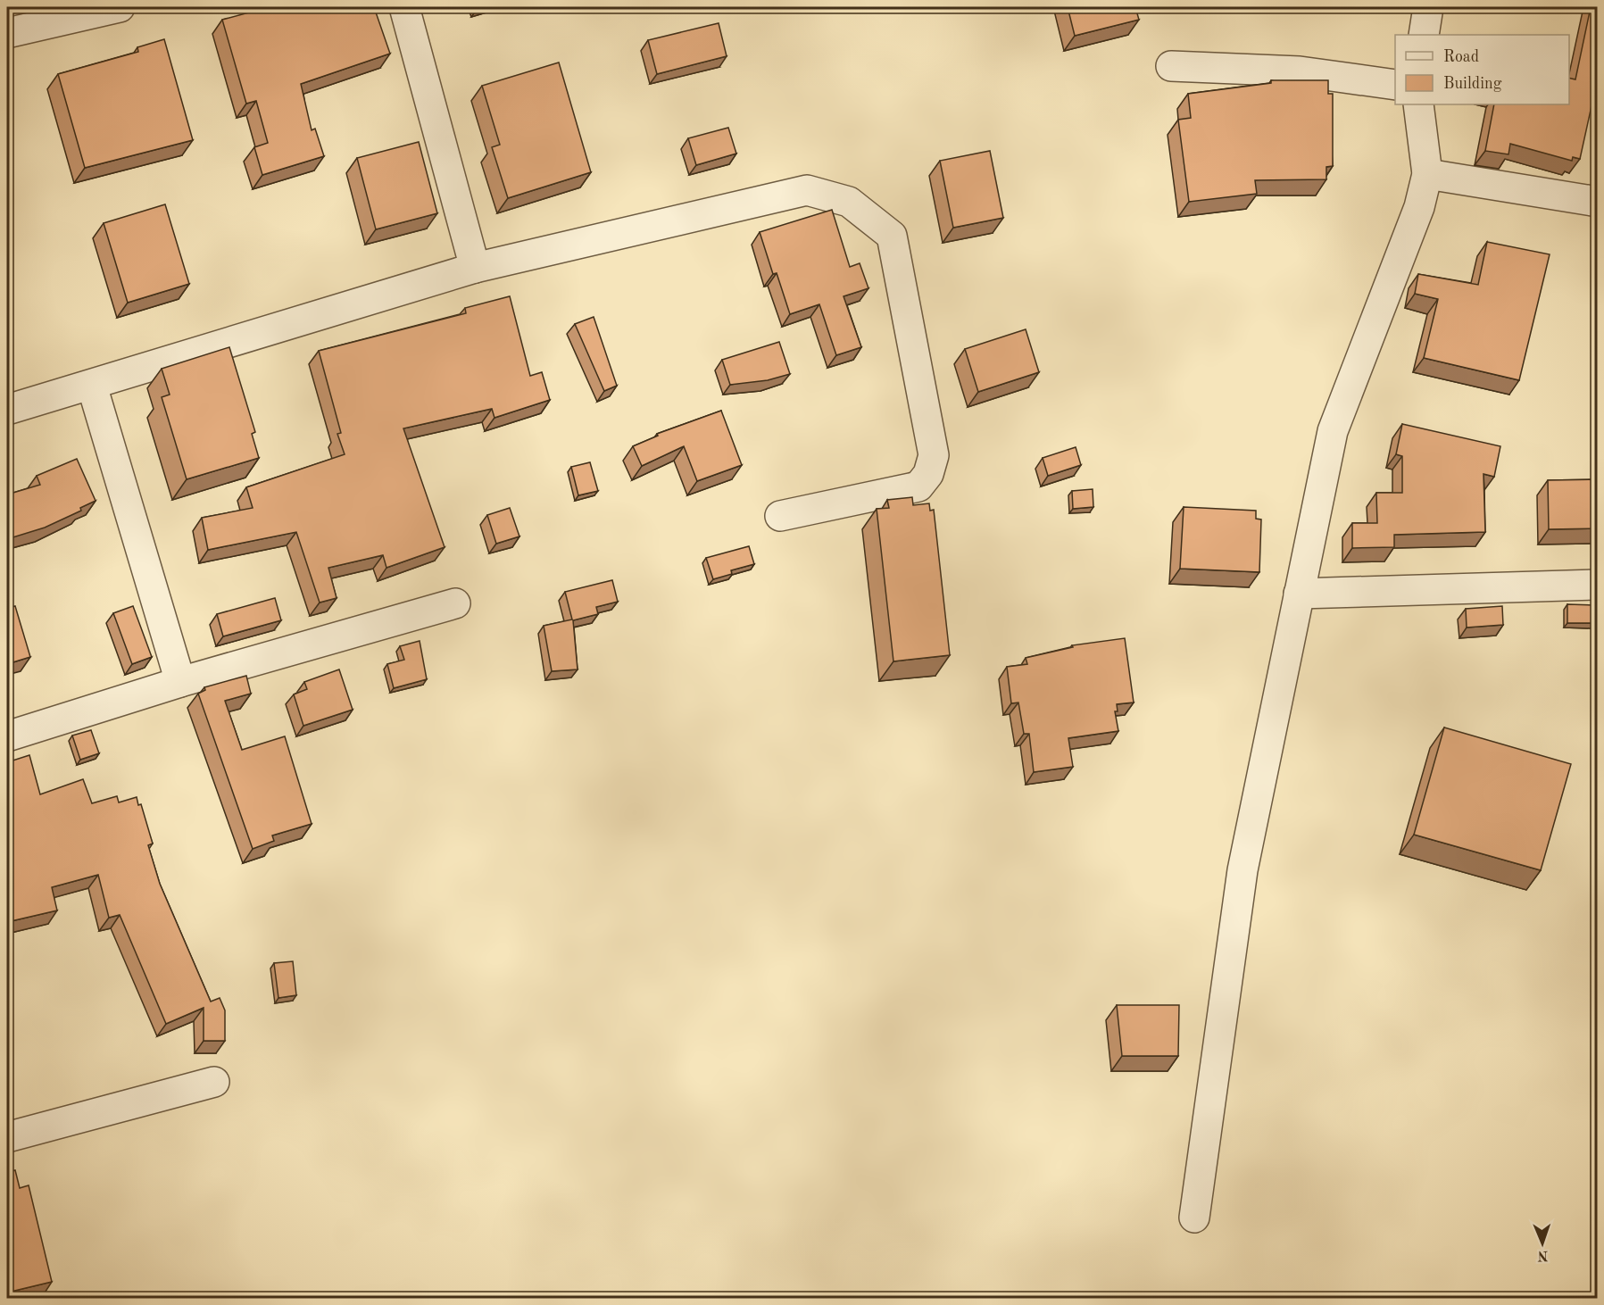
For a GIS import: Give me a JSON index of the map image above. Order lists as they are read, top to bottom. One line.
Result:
{"legend":["Road","Building"],"north":"bottom"}
